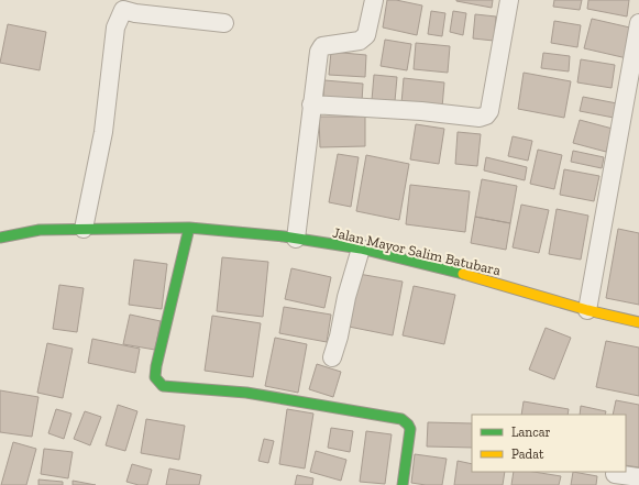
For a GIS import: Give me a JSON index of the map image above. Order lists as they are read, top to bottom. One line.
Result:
{"streets":{"street":["Jalan Mayor Salim Batubara"]},"legend":["Lancar","Padat"]}
